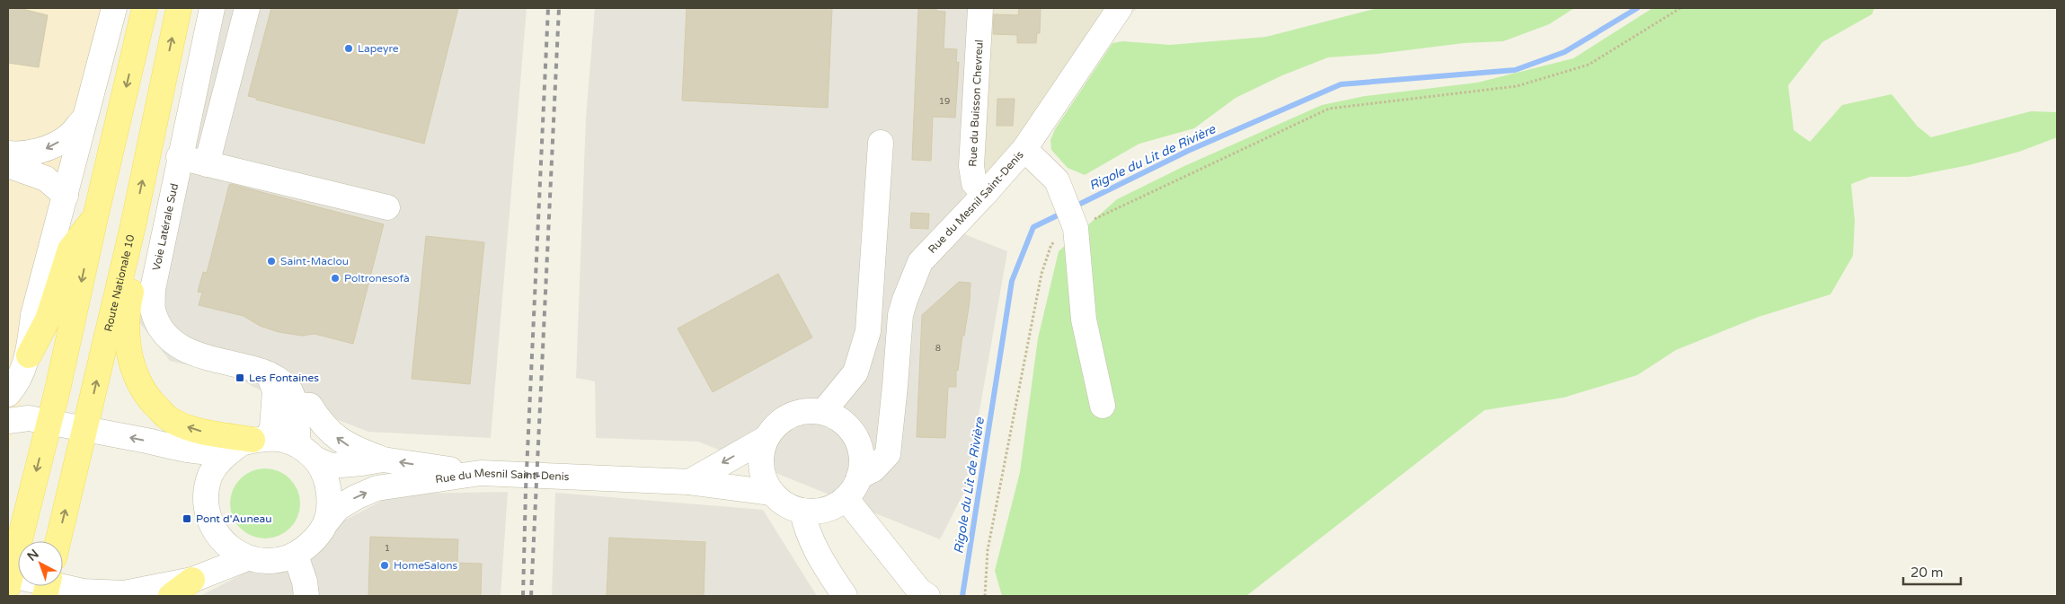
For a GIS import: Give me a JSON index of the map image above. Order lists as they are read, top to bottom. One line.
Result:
{"streets":{"main road":["Route Nationale 10"],"street":["Rue du Buisson Chevreul","Rue du Mesnil Saint-Denis","Voie Latérale Sud"]},"crossings":[["Rue du Buisson Chevreul","Rue du Mesnil Saint-Denis"],["Rue du Mesnil Saint-Denis","Voie Latérale Sud"]],"water":["Rigole du Lit de Rivière"],"places":{"other":["Lapeyre","Saint-Maclou","Poltronesofà","HomeSalons"],"transit":["Les Fontaines","Pont d'Auneau"]},"house_numbers":["19","8","1"],"scale_bar":"20 m","north":"top left"}
